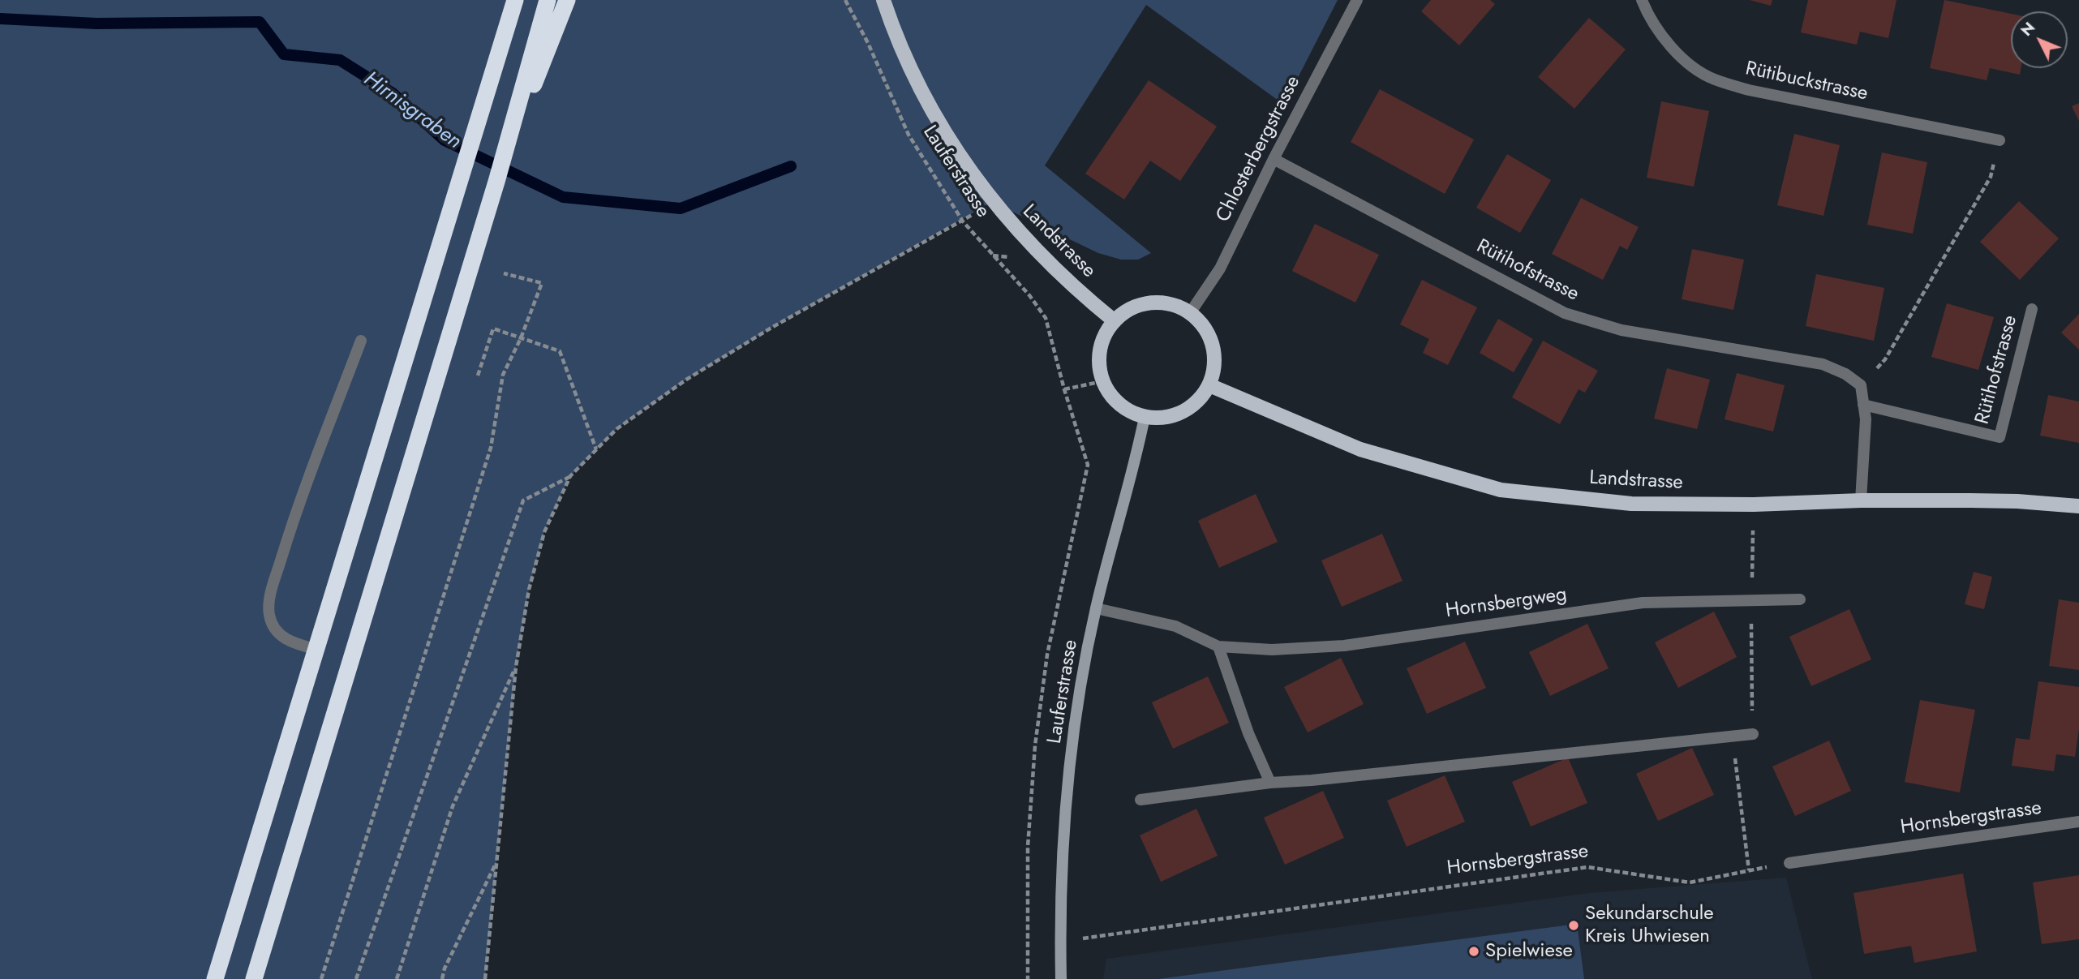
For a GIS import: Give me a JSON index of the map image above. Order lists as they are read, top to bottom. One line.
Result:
{"streets":{"main road":["Landstrasse"],"street":["Rütibuckstrasse","Chlosterbergstrasse","Lauferstrasse","Rütihofstrasse","Hornsbergweg","Hornsbergstrasse"]},"crossings":[["Chlosterbergstrasse","Lauferstrasse"],["Chlosterbergstrasse","Landstrasse"],["Chlosterbergstrasse","Rütihofstrasse"],["Lauferstrasse","Landstrasse"],["Lauferstrasse","Hornsbergweg"],["Lauferstrasse","Hornsbergstrasse"]],"water":["Hirnisgraben"],"places":["Sekundarschule Kreis Uhwiesen","Spielwiese"],"north":"top left"}
